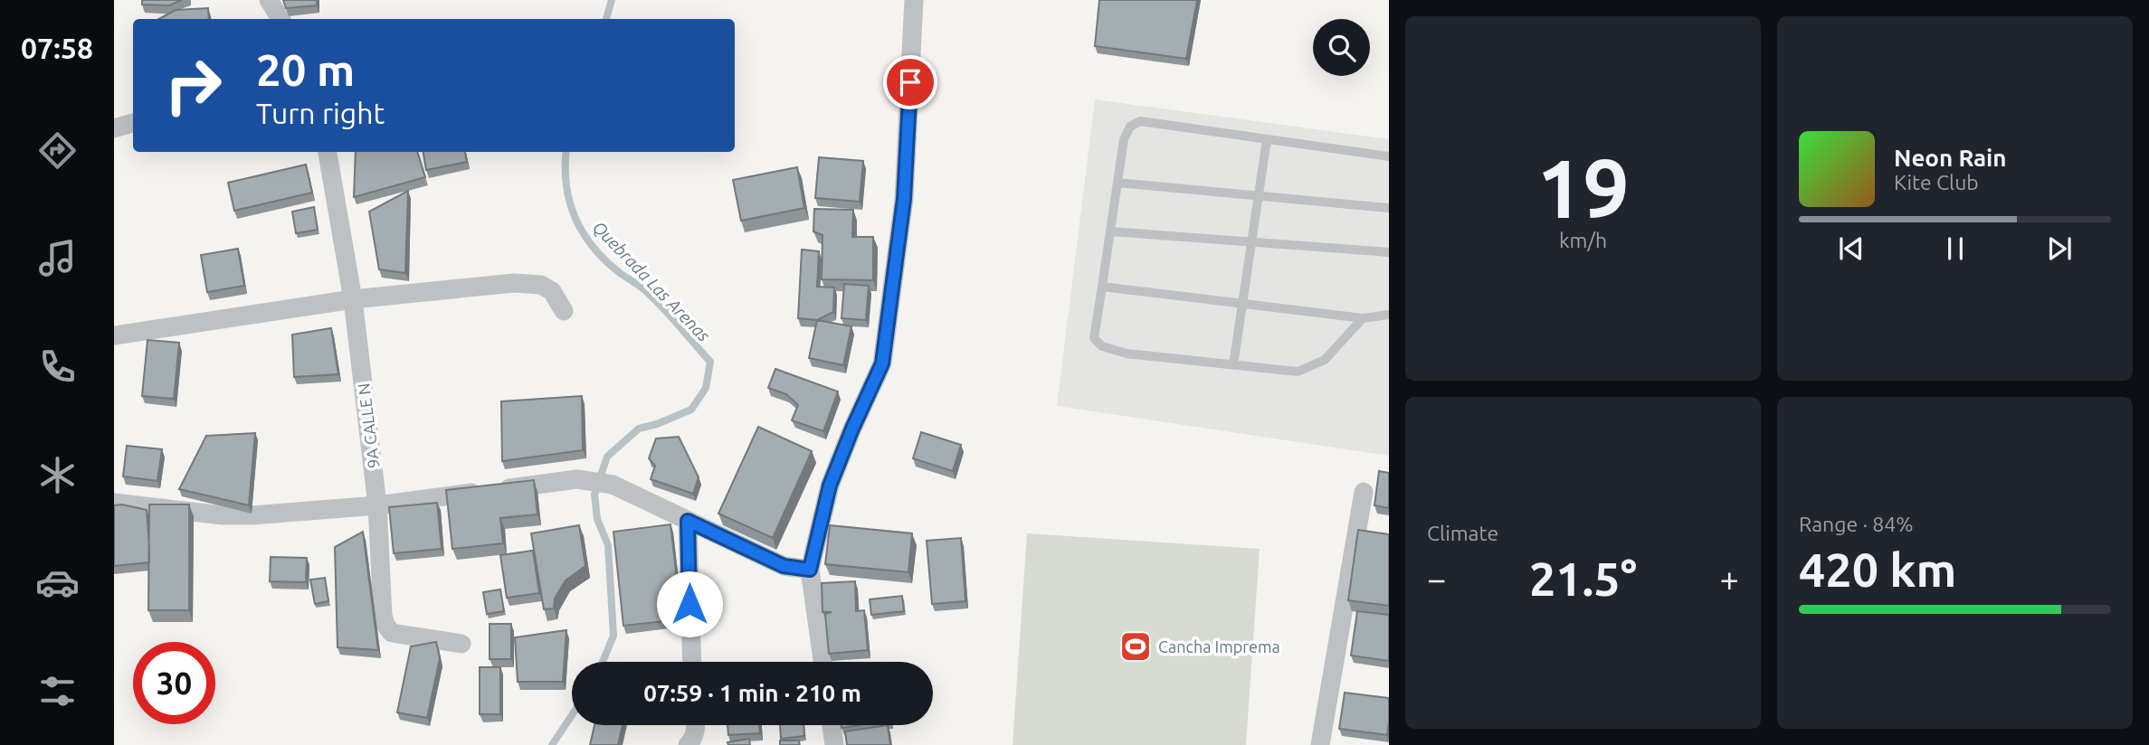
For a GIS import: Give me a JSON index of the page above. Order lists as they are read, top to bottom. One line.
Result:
{"streets":{"street":["9A CALLE N"]},"water":["Quebrada Las Arenas"],"places":{"sports":["Cancha Imprema"]},"page":{"tabs":"07:58","tile":[["19","km/h"],"Climate",["Range · 84%","420 km"]],"turn":["20 m","Turn right"],"song":["Neon Rain","Kite Club"],"heat":["−","21.5°","+"],"limit":"30","trip":"07:59 · 1 min · 210 m"}}
